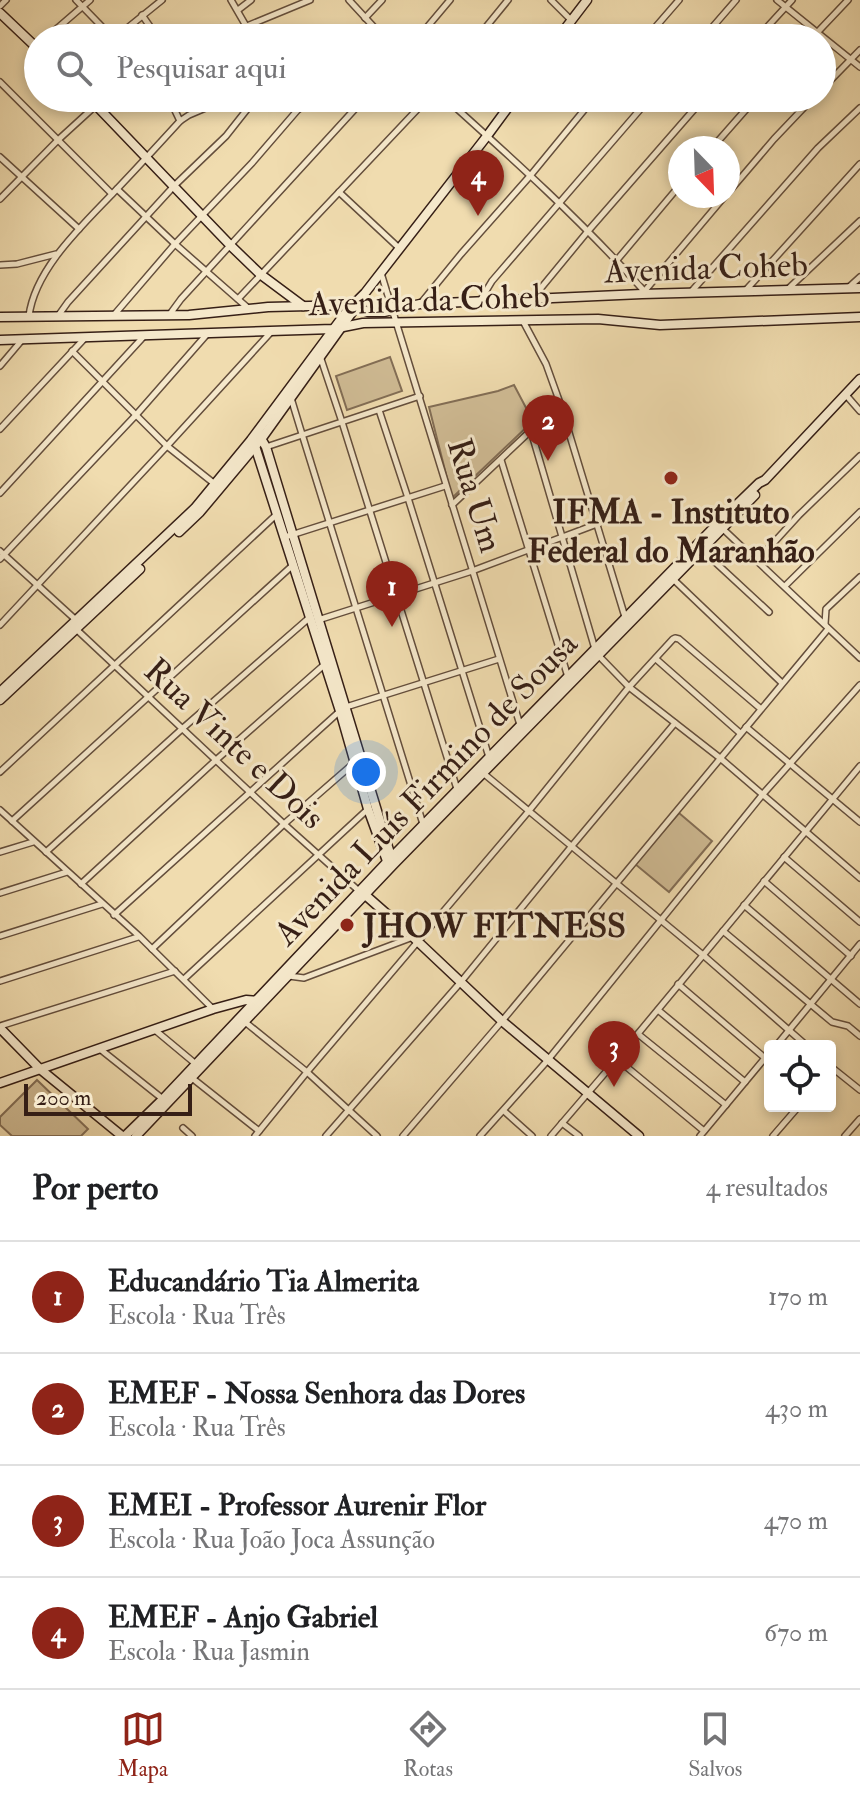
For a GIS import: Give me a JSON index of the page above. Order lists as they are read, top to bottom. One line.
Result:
{"streets":{"main road":["Avenida Coheb","Avenida da Coheb","Avenida Luís Firmino de Sousa"],"street":["Rua Um","Rua Vinte e Dois"]},"crossings":[["Avenida Coheb","Avenida da Coheb"],["Avenida Coheb","Rua Um"],["Avenida da Coheb","Rua Um"],["Rua Um","Avenida Luís Firmino de Sousa"],["Rua Vinte e Dois","Avenida Luís Firmino de Sousa"]],"places":["IFMA - Instituto Federal do Maranhão","JHOW FITNESS"],"scale_bar":"200 m","north":"bottom right","page":{"search":"Pesquisar aqui","pins":["4","2","1","3"],"scale":"200 m","heading":["Por perto","4 resultados"],"list":[{"mark":"1","name":"Educandário Tia Almerita","note":"Escola · Rua Três","value":"170 m"},{"mark":"2","name":"EMEF - Nossa Senhora das Dores","note":"Escola · Rua Três","value":"430 m"},{"mark":"3","name":"EMEI - Professor Aurenir Flor","note":"Escola · Rua João Joca Assunção","value":"470 m"},{"mark":"4","name":"EMEF - Anjo Gabriel","note":"Escola · Rua Jasmin","value":"670 m"}],"nav":["Mapa","Rotas","Salvos"]}}
